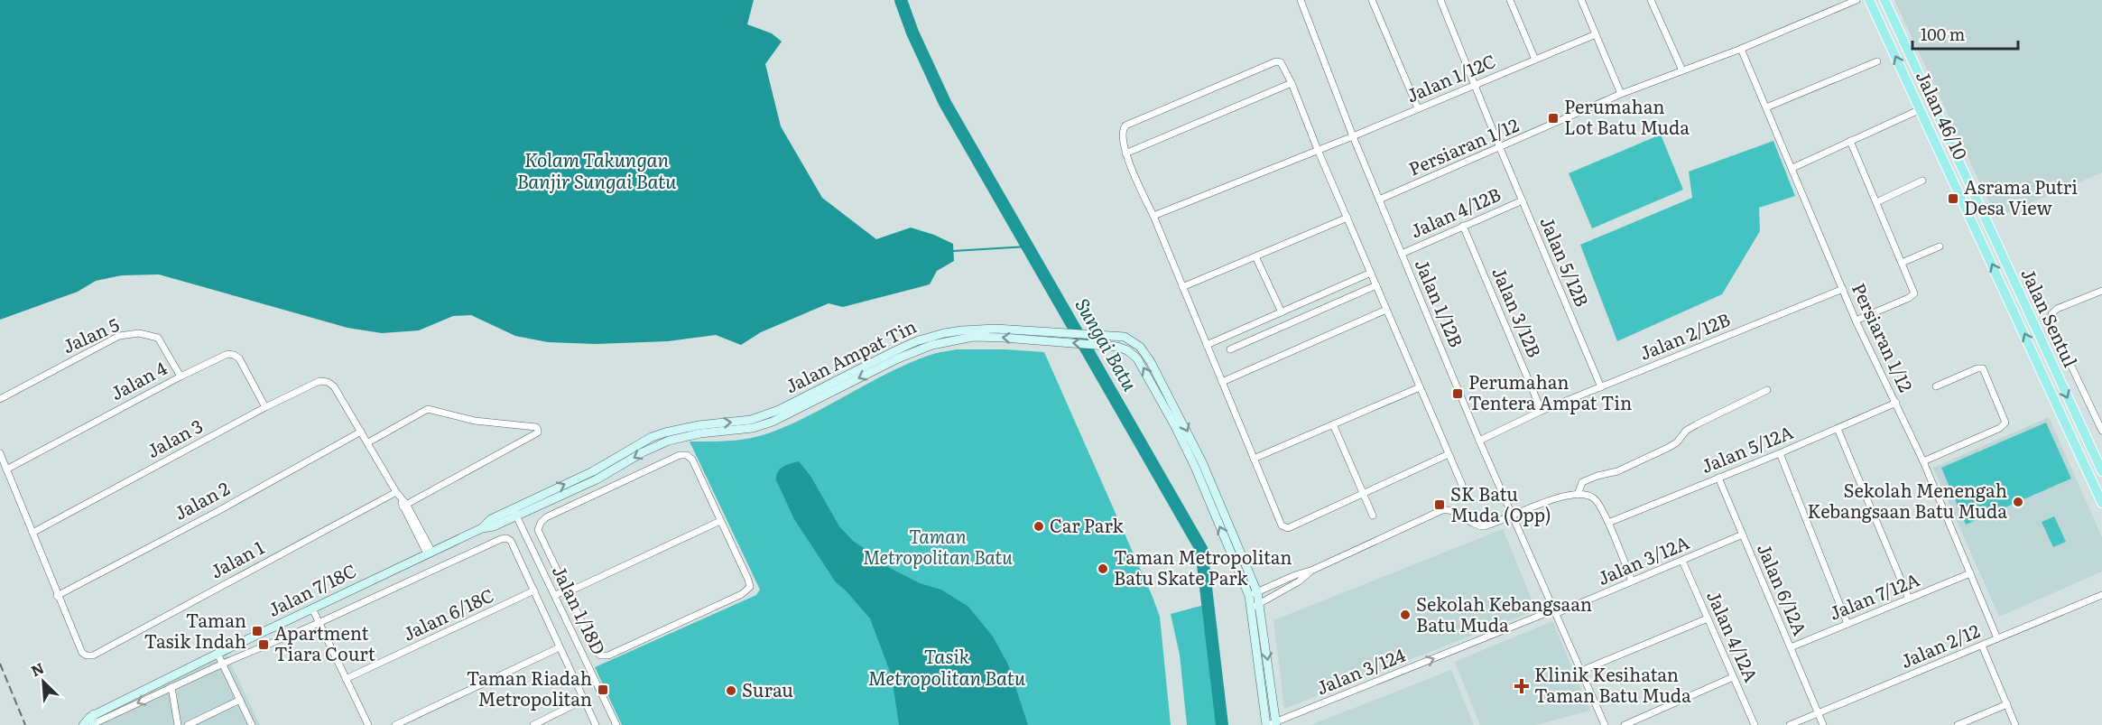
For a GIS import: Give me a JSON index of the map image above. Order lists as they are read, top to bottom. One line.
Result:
{"streets":{"main road":["Jalan 46/10","Jalan Sentul"],"street":["Jalan 1/12C","Persiaran 1/12","Jalan 4/12B","Jalan 5/12B","Jalan 1/12B","Jalan 3/12B","Jalan 5","Jalan 2/12B","Jalan Ampat Tin","Jalan 4","Jalan 3","Jalan 5/12A","Jalan 2","Jalan 1","Jalan 3/12A","Jalan 6/12A","Jalan 7/18C","Jalan 7/12A","Jalan 1/18D","Jalan 6/18C","Jalan 4/12A","Jalan 2/12","Jalan 3/124"]},"crossings":[["Jalan 1/12C","Jalan 5/12B"],["Jalan 1/12C","Jalan 1/12B"],["Jalan 46/10","Jalan Sentul"],["Persiaran 1/12","Jalan 5/12B"],["Persiaran 1/12","Jalan 1/12B"],["Persiaran 1/12","Jalan 2/12B"],["Persiaran 1/12","Jalan 5/12A"],["Persiaran 1/12","Jalan 7/12A"],["Persiaran 1/12","Jalan 2/12"],["Jalan 4/12B","Jalan 5/12B"],["Jalan 4/12B","Jalan 1/12B"],["Jalan 4/12B","Jalan 3/12B"],["Jalan 5/12B","Jalan 2/12B"],["Jalan 1/12B","Jalan 2/12B"],["Jalan 1/12B","Jalan 3/12A"],["Jalan 1/12B","Jalan 3/124"],["Jalan 3/12B","Jalan 2/12B"],["Jalan 5","Jalan 4"],["Jalan Ampat Tin","Jalan 7/18C"],["Jalan Ampat Tin","Jalan 1/18D"],["Jalan Ampat Tin","Jalan 3/124"],["Jalan 4","Jalan 3"],["Jalan 3","Jalan 2"],["Jalan 5/12A","Jalan 6/12A"],["Jalan 2","Jalan 1"],["Jalan 3/12A","Jalan 6/12A"],["Jalan 3/12A","Jalan 4/12A"],["Jalan 3/12A","Jalan 3/124"],["Jalan 6/12A","Jalan 7/12A"],["Jalan 6/12A","Jalan 2/12"],["Jalan 7/18C","Jalan 1/18D"],["Jalan 7/18C","Jalan 6/18C"]],"one_way":["Jalan 3/124"],"water":["Kolam Takungan Banjir Sungai Batu","Sungai Batu","Tasik Metropolitan Batu"],"parks":["Taman Metropolitan Batu"],"places":{"transit":["Perumahan Lot Batu Muda","Asrama Putri Desa View","Perumahan Tentera Ampat Tin","SK Batu Muda (Opp)","Taman Tasik Indah","Apartment Tiara Court","Taman Riadah Metropolitan"],"other":["Sekolah Menengah Kebangsaan Batu Muda","Car Park","Taman Metropolitan Batu Skate Park","Sekolah Kebangsaan Batu Muda","Surau"],"health":["Klinik Kesihatan Taman Batu Muda"]},"scale_bar":"100 m","north":"top left"}
